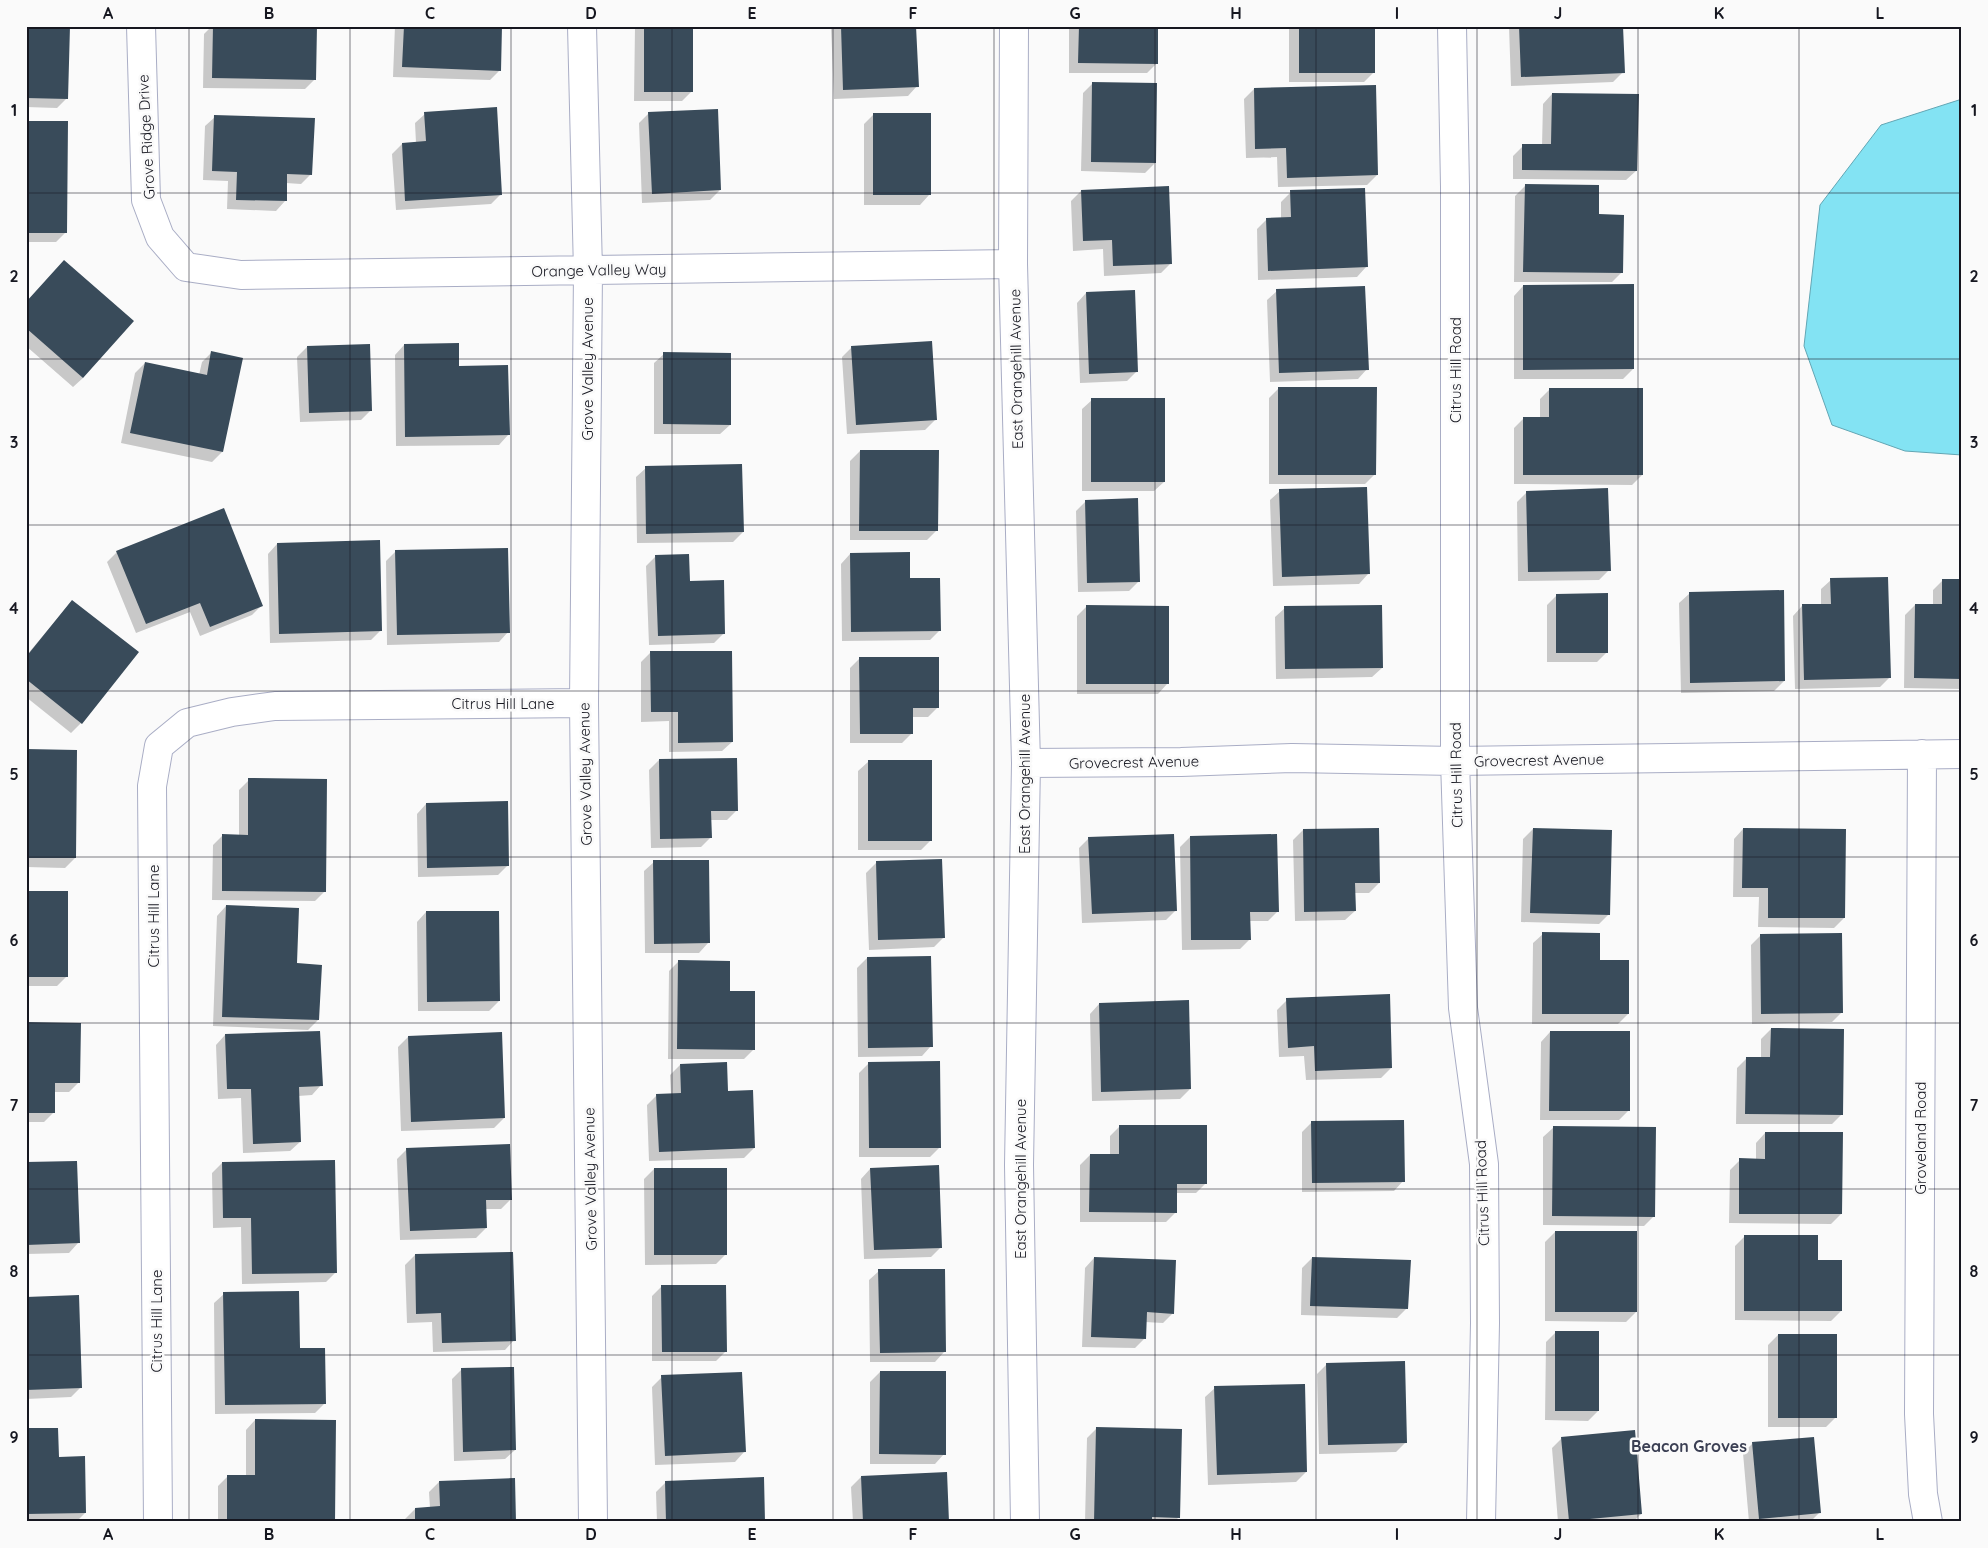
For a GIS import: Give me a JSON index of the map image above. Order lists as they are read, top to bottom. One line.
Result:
{"streets":{"street":["Grove Ridge Drive","Orange Valley Way","Grove Valley Avenue","East Orangehill Avenue","Citrus Hill Road","Citrus Hill Lane","Grovecrest Avenue","Groveland Road"]},"crossings":[["Grove Ridge Drive","Orange Valley Way"],["Orange Valley Way","Grove Valley Avenue"],["Orange Valley Way","East Orangehill Avenue"],["Grove Valley Avenue","Citrus Hill Lane"],["East Orangehill Avenue","Grovecrest Avenue"],["Citrus Hill Road","Grovecrest Avenue"],["Grovecrest Avenue","Groveland Road"]],"districts":["Beacon Groves"],"grid":{"columns":["A","B","C","D","E","F","G","H","I","J","K","L"],"rows":["1","2","3","4","5","6","7","8","9"]}}
